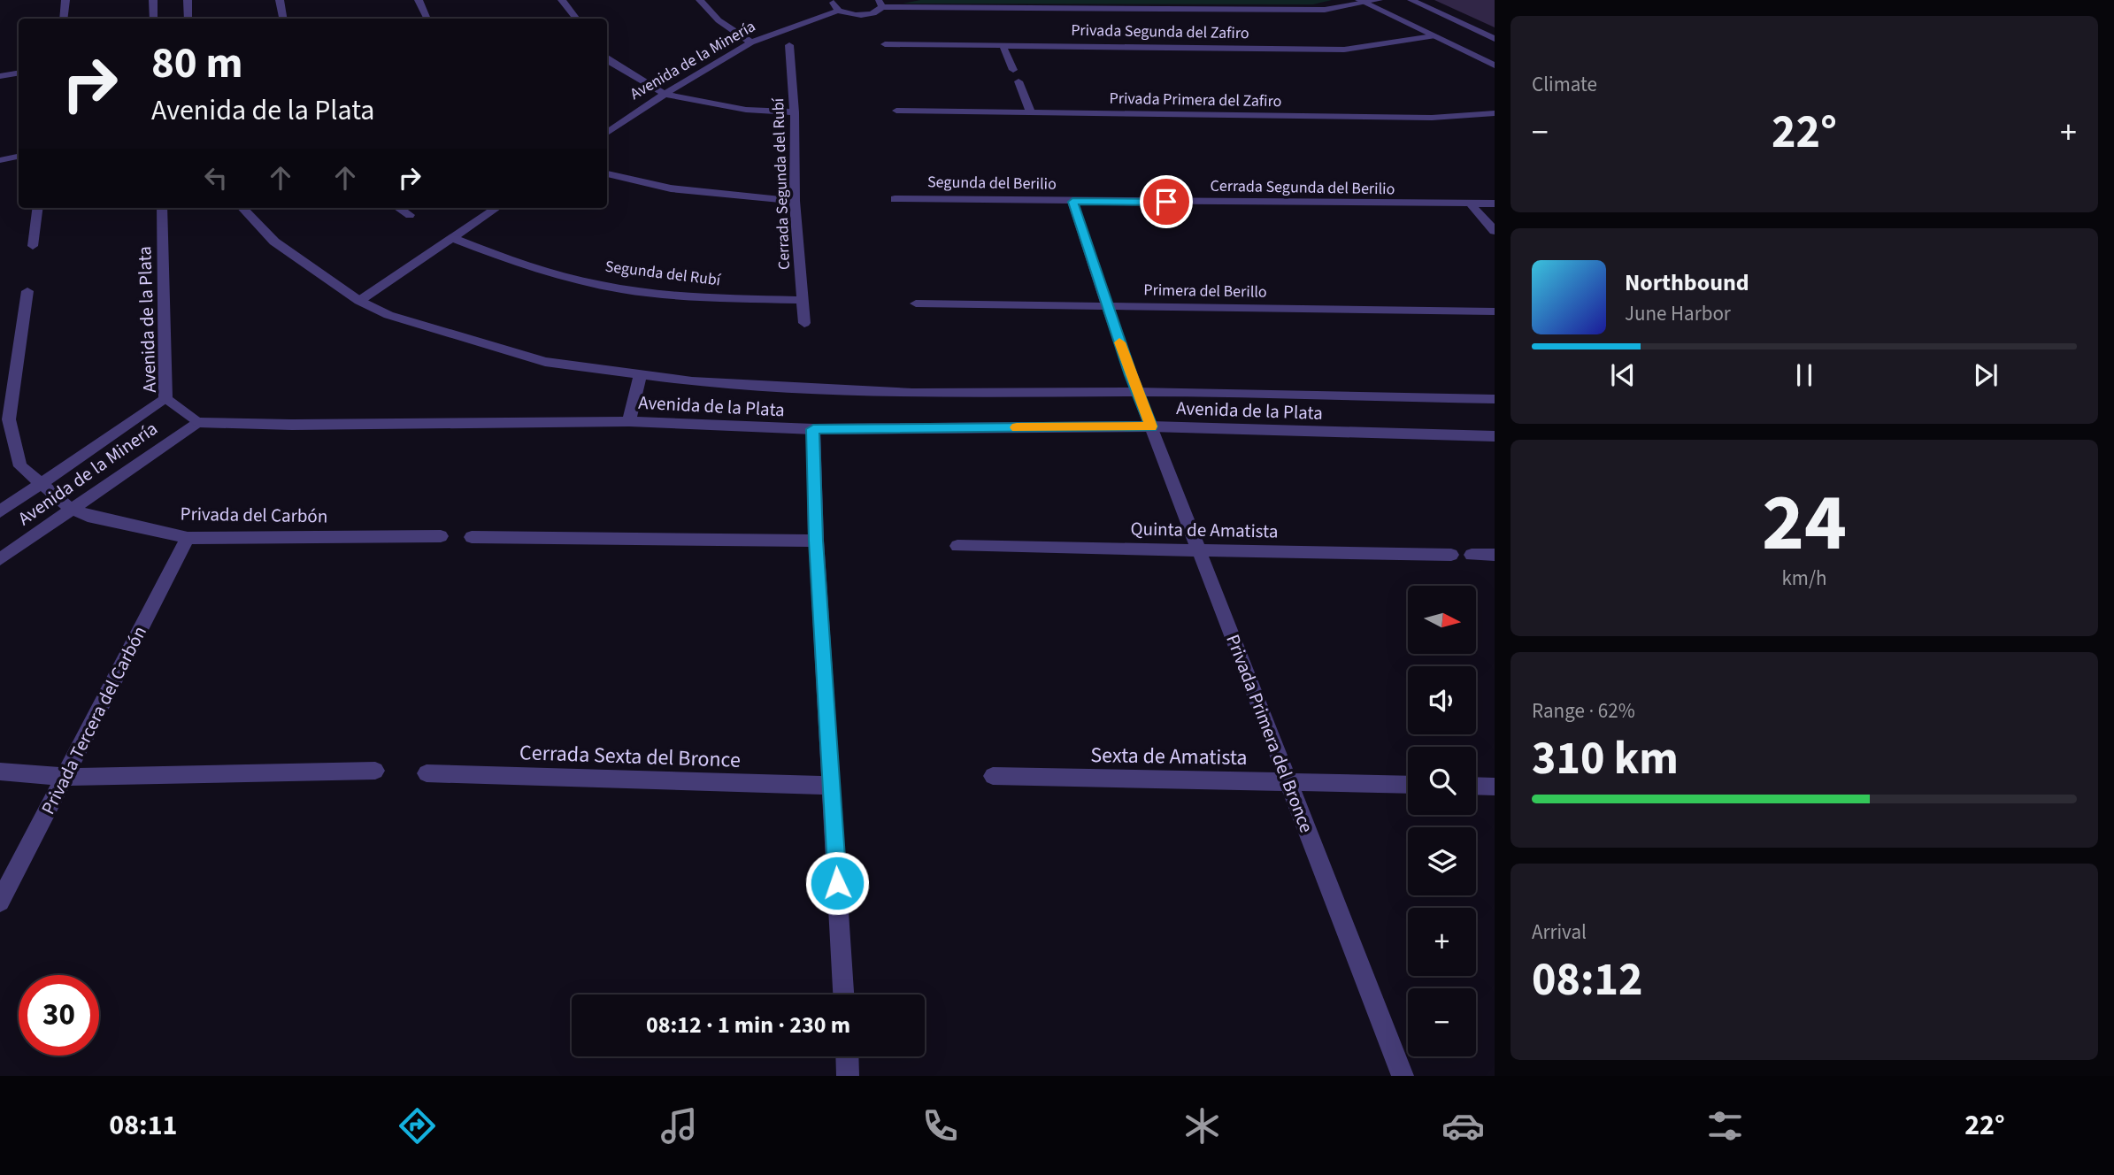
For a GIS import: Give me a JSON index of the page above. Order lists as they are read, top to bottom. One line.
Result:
{"streets":{"street":["Privada Segunda del Zafiro","Avenida de la Minería","Privada Primera del Zafiro","Segunda del Berilio","Cerrada Segunda del Rubí","Cerrada Segunda del Berilio","Segunda del Rubí","Primera del Berillo","Avenida de la Plata","Privada del Carbón","Quinta de Amatista","Privada Tercera del Carbón","Privada Primera del Bronce","Cerrada Sexta del Bronce","Sexta de Amatista"]},"crossings":[["Avenida de la Minería","Avenida de la Plata"],["Avenida de la Minería","Privada del Carbón"],["Segunda del Berilio","Cerrada Segunda del Berilio"],["Segunda del Berilio","Primera del Berillo"],["Segunda del Berilio","Avenida de la Plata"],["Segunda del Berilio","Privada Primera del Bronce"],["Cerrada Segunda del Rubí","Segunda del Rubí"],["Avenida de la Plata","Privada Primera del Bronce"],["Privada del Carbón","Privada Tercera del Carbón"],["Quinta de Amatista","Privada Primera del Bronce"],["Privada Primera del Bronce","Sexta de Amatista"]],"north":"right","page":{"tile":["Climate",["24","km/h"],["Range · 62%","310 km"],["Arrival","08:12"]],"turn":["80 m","Avenida de la Plata"],"heat":["−","22°","+"],"song":["Northbound","June Harbor"],"map_buttons":["+","−"],"limit":"30","trip":"08:12 · 1 min · 230 m","tabs":["08:11","22°"]}}
